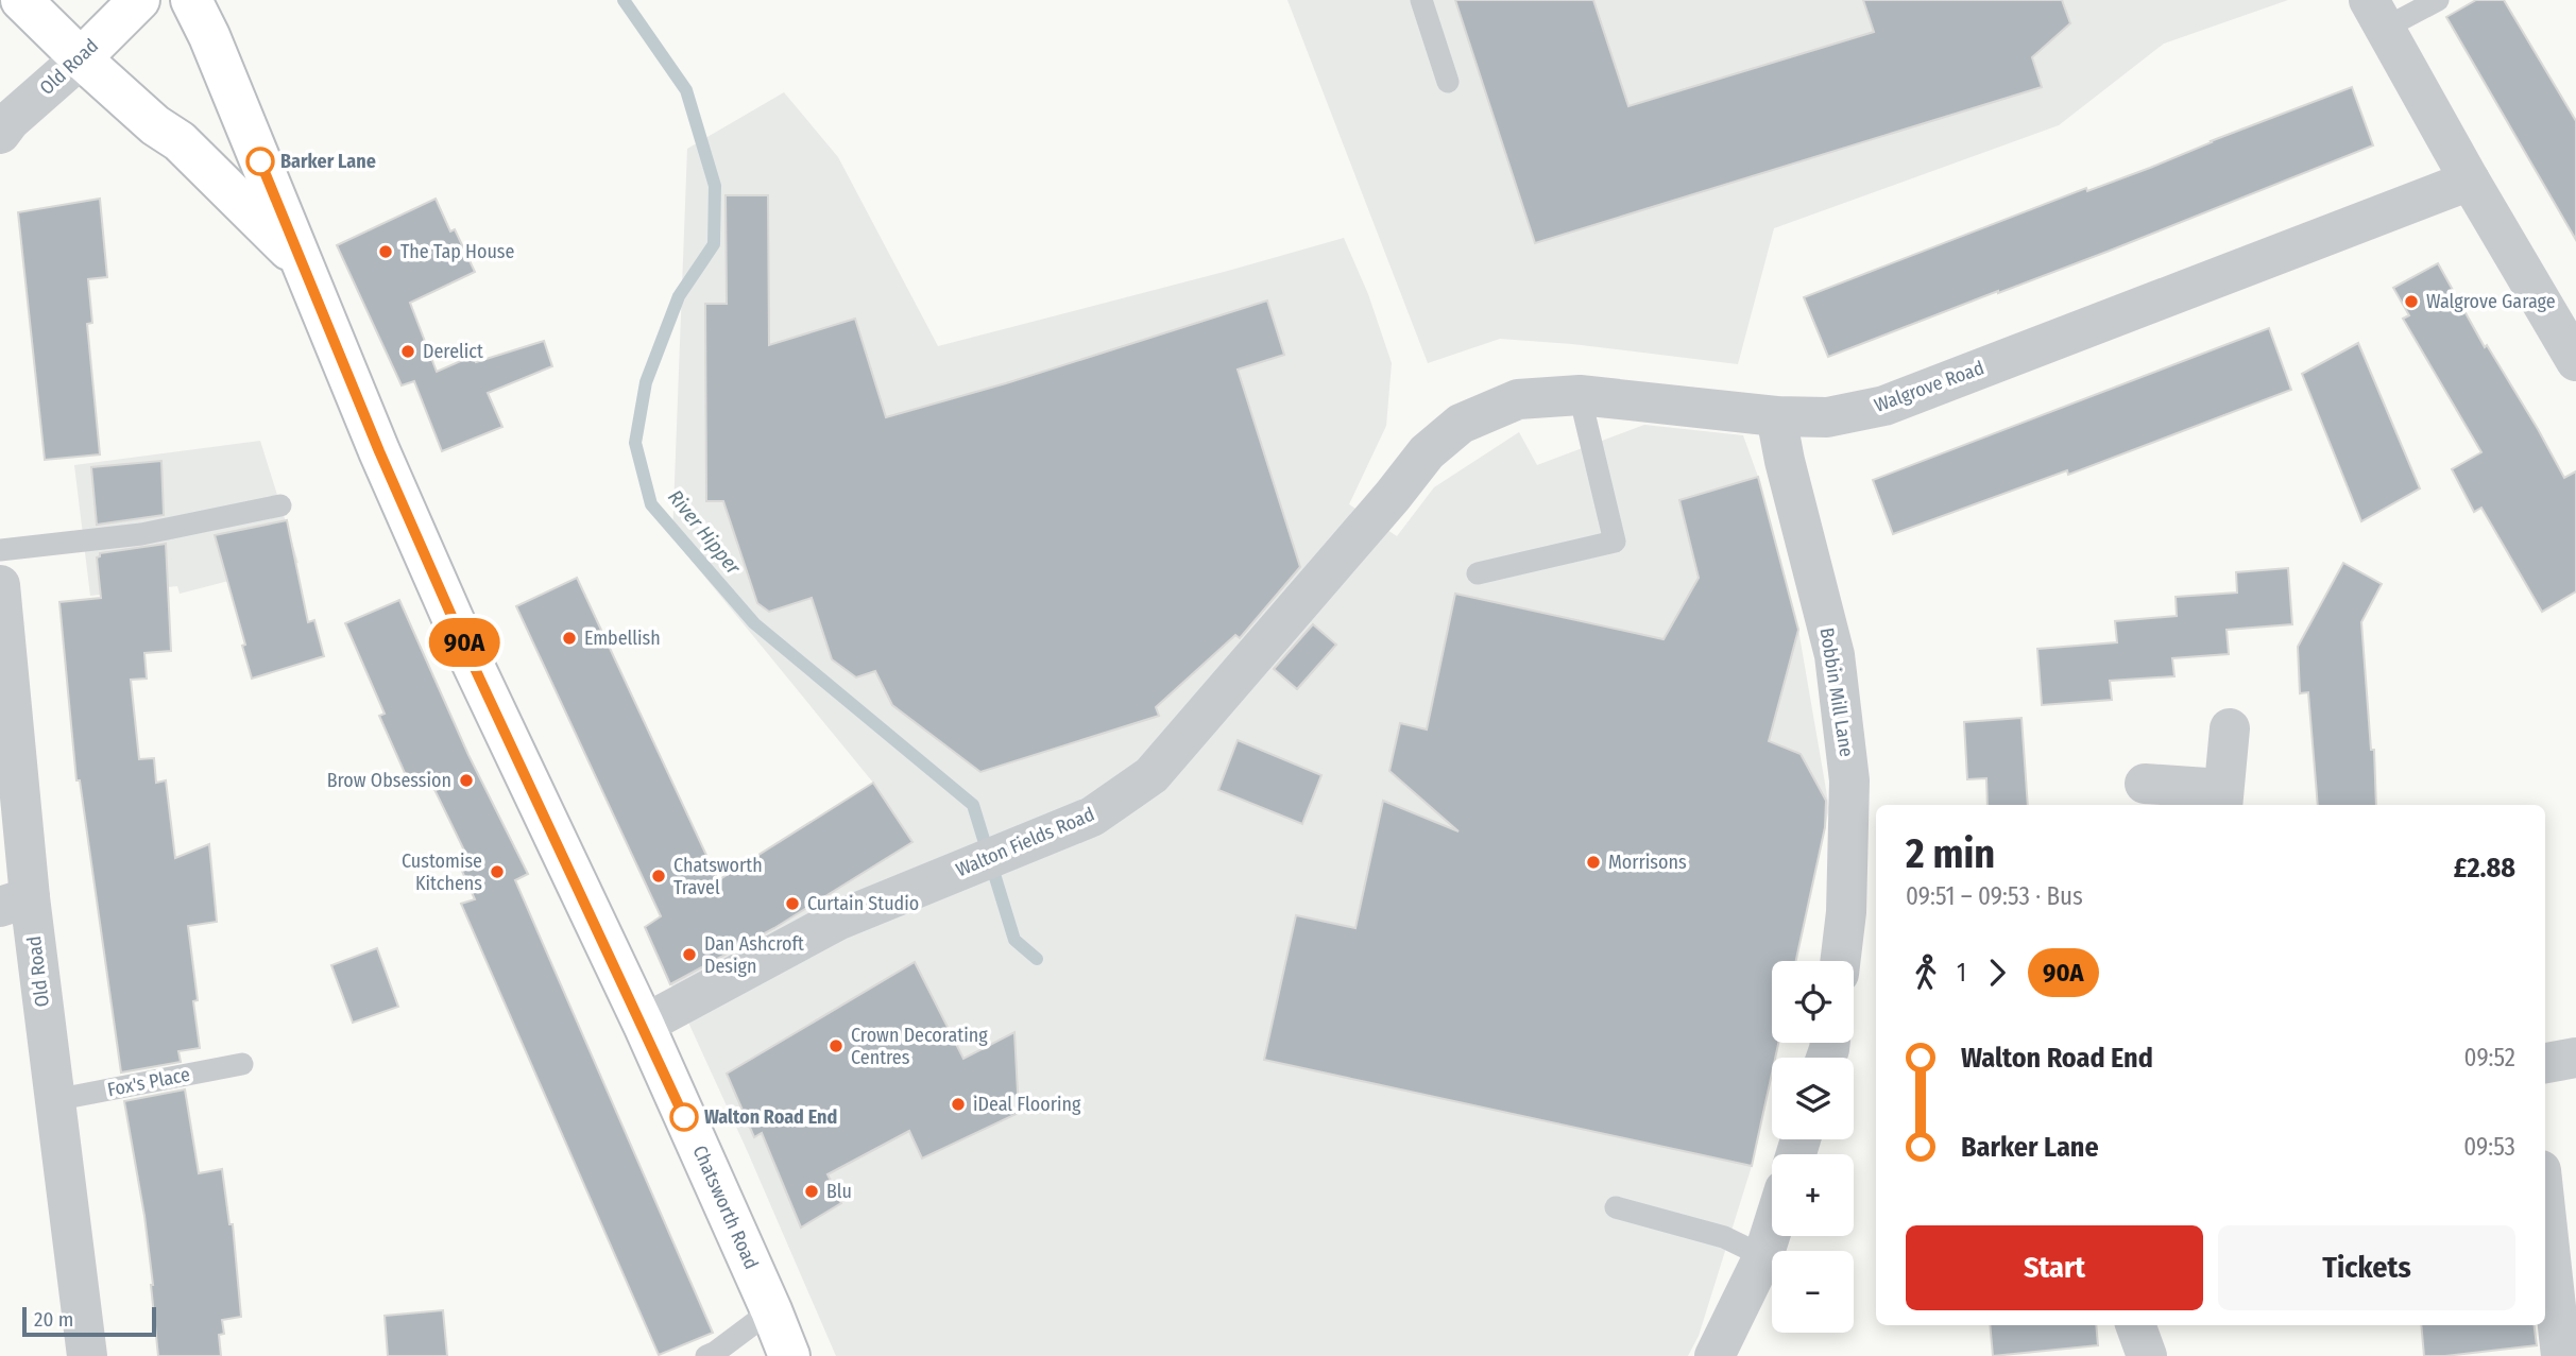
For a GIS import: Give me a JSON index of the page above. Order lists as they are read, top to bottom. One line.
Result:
{"streets":{"highway":["Old Road","Chatsworth Road"],"street":["Walgrove Road","Bobbin Mill Lane","Walton Fields Road"],"lane":["Fox's Place"]},"crossings":[["Old Road","Fox's Place"],["Walgrove Road","Bobbin Mill Lane"],["Walgrove Road","Walton Fields Road"],["Walton Fields Road","Chatsworth Road"]],"water":["River Hipper"],"places":["Barker Lane","The Tap House","Walgrove Garage","Derelict","Embellish","Brow Obsession","Morrisons","Customise Kitchens","Chatsworth Travel","Curtain Studio","Dan Ashcroft Design","Crown Decorating Centres","iDeal Flooring","Walton Road End","Blu"],"lines":["bus line 90A"],"scale_bar":"20 m","page":{"on_map":"90A","heading":["2 min","09:51 – 09:53 · Bus","£2.88"],"legs":["1","90A"],"map_buttons":["+","−"],"list":[{"name":"Walton Road End","value":"09:52"},{"name":"Barker Lane","value":"09:53"}],"buttons":["Start","Tickets"],"scale":"20 m"}}
